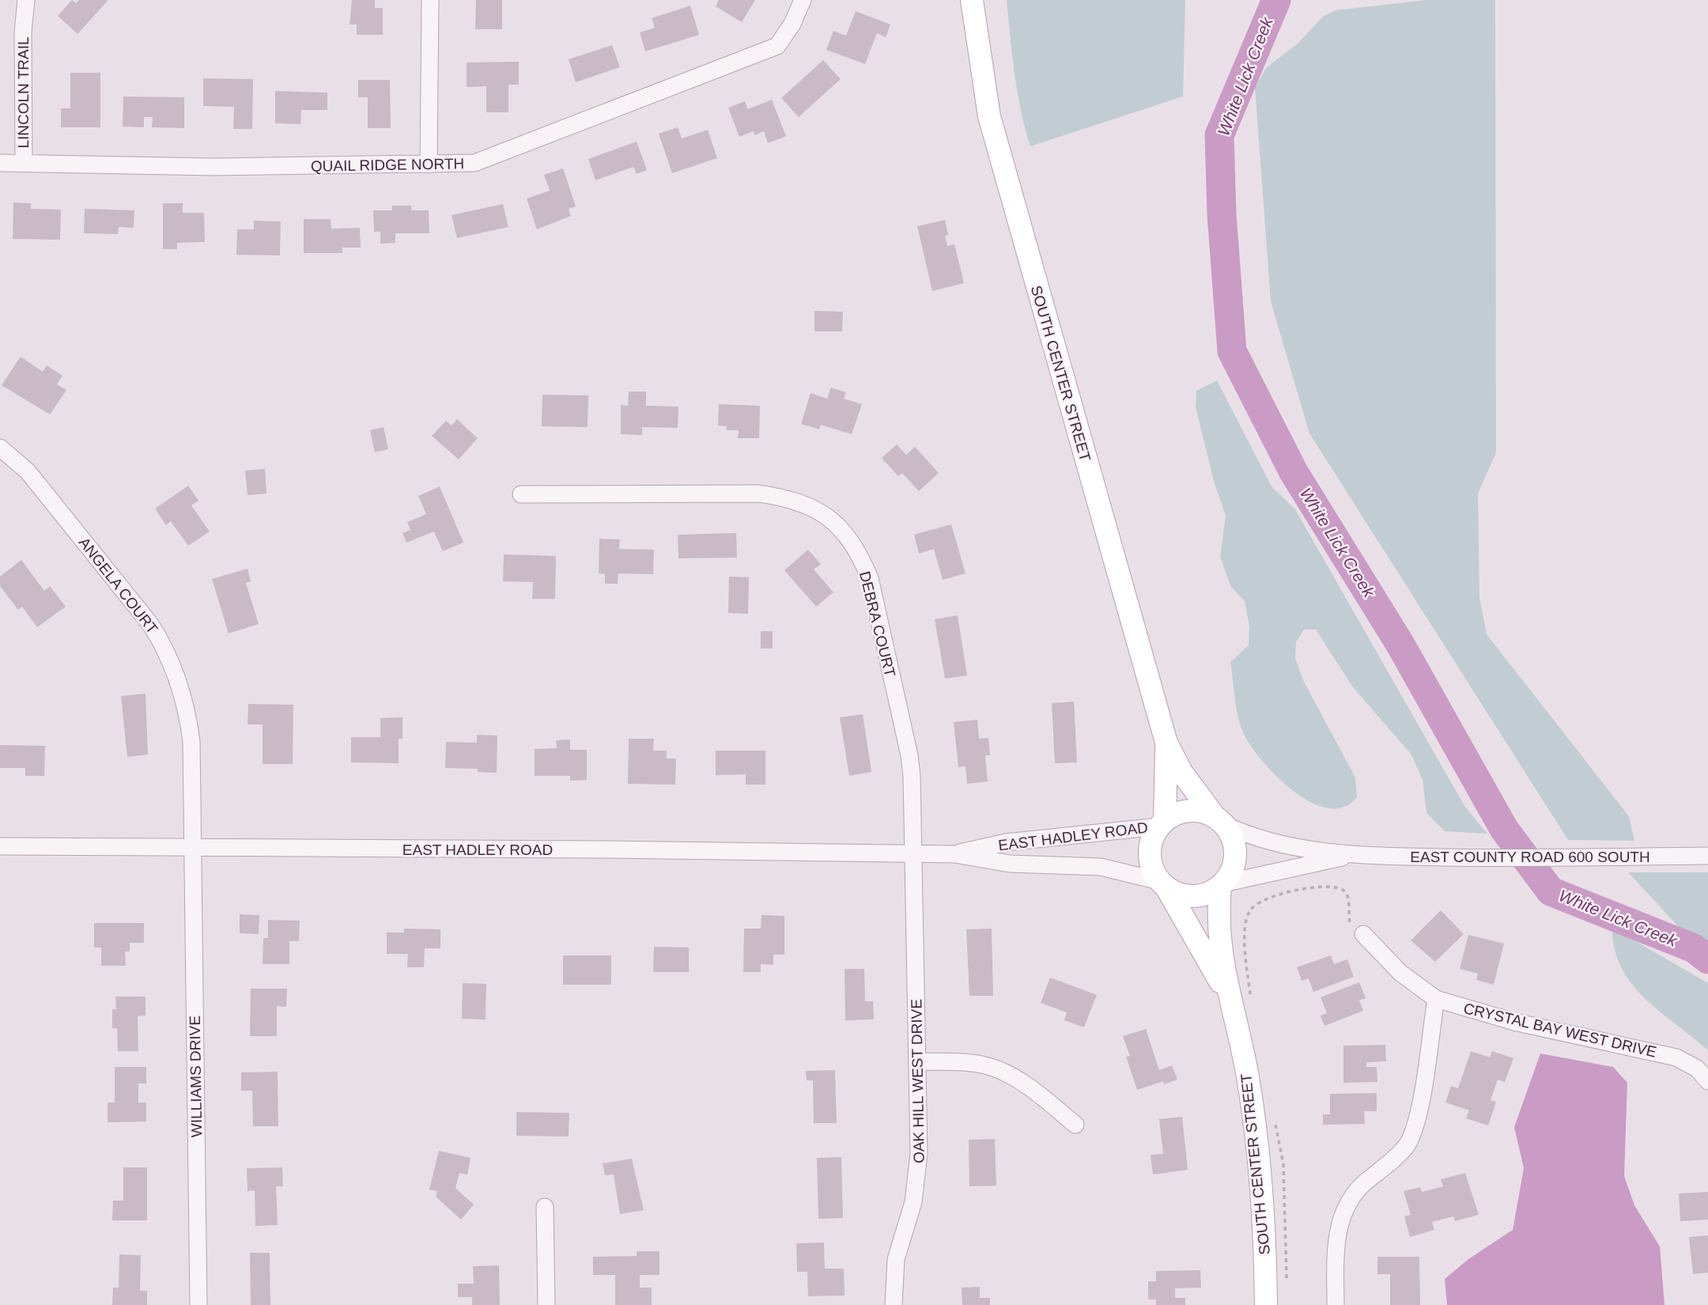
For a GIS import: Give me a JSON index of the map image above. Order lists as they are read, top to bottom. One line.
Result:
{"streets":{"main road":["SOUTH CENTER STREET"],"street":["LINCOLN TRAIL","QUAIL RIDGE NORTH","ANGELA COURT","DEBRA COURT","EAST HADLEY ROAD","EAST COUNTY ROAD 600 SOUTH","CRYSTAL BAY WEST DRIVE","WILLIAMS DRIVE","OAK HILL WEST DRIVE"]},"crossings":[["LINCOLN TRAIL","QUAIL RIDGE NORTH"],["SOUTH CENTER STREET","EAST HADLEY ROAD"],["SOUTH CENTER STREET","EAST COUNTY ROAD 600 SOUTH"],["ANGELA COURT","EAST HADLEY ROAD"],["ANGELA COURT","WILLIAMS DRIVE"],["DEBRA COURT","EAST HADLEY ROAD"],["DEBRA COURT","OAK HILL WEST DRIVE"],["EAST HADLEY ROAD","EAST COUNTY ROAD 600 SOUTH"],["EAST HADLEY ROAD","WILLIAMS DRIVE"],["EAST HADLEY ROAD","OAK HILL WEST DRIVE"]],"water":["White Lick Creek"]}
